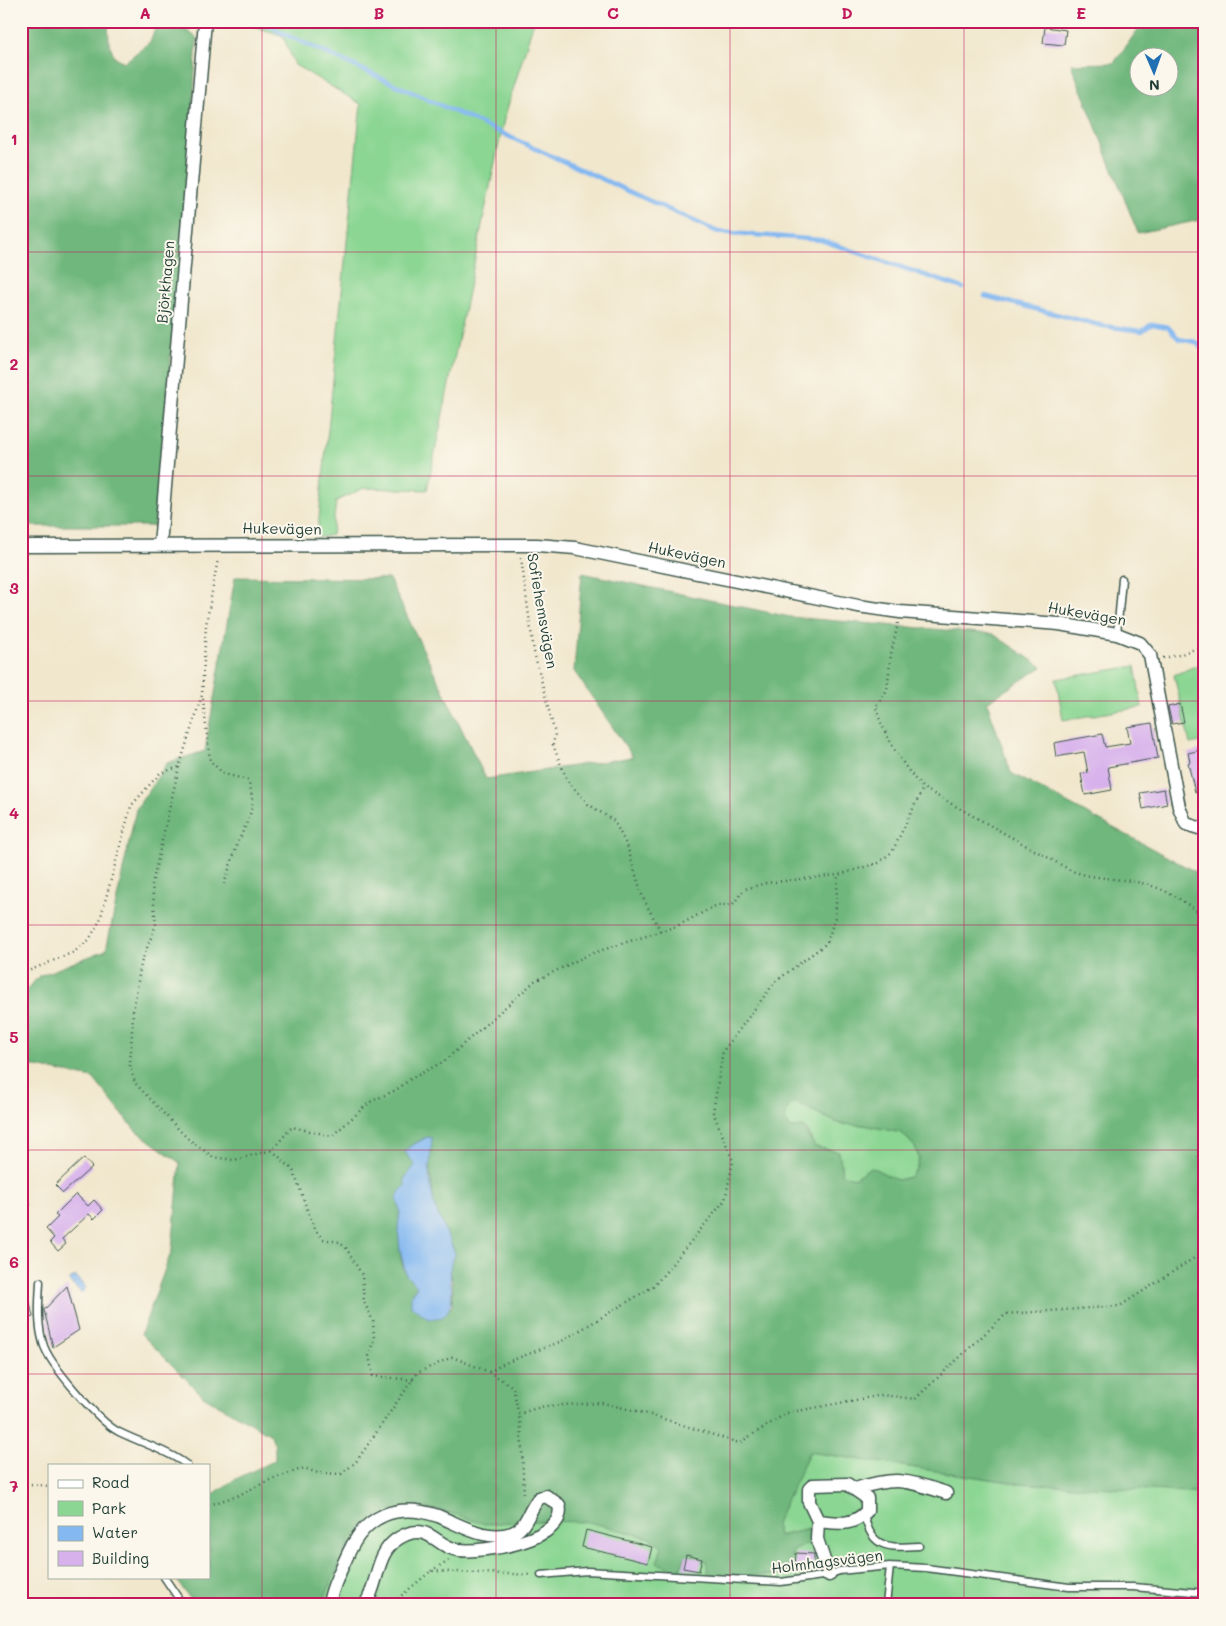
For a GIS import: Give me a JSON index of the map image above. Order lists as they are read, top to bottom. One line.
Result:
{"streets":{"street":["Björkhagen","Hukevägen"],"lane":["Holmhagsvägen"],"path":["Sofiehemsvägen"]},"crossings":[["Björkhagen","Hukevägen"],["Hukevägen","Sofiehemsvägen"]],"legend":["Road","Park","Water","Building"],"north":"bottom","grid":{"columns":["A","B","C","D","E"],"rows":["1","2","3","4","5","6","7"]}}
